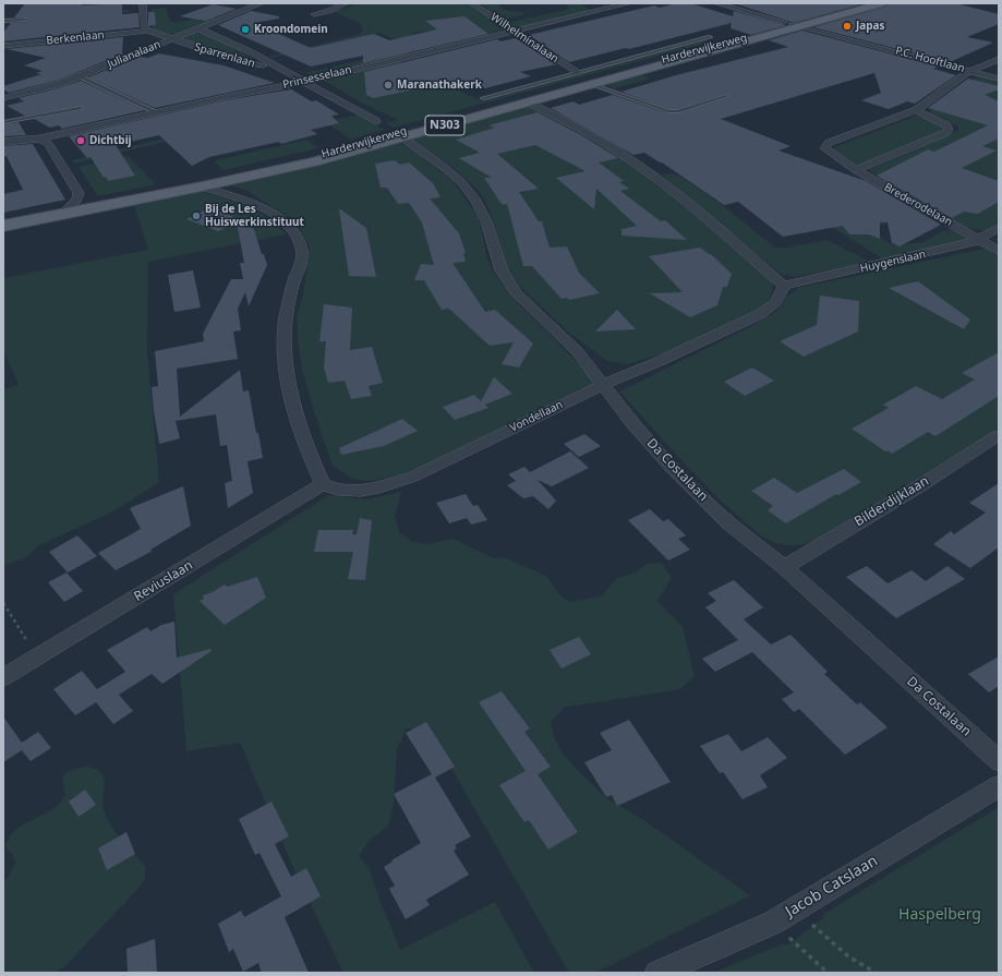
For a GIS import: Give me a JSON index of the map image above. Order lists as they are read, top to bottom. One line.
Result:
{"streets":{"main road":["Harderwijkerweg","N303"],"street":["Berkenlaan","Wilhelminalaan","Julianalaan","Sparrenlaan","P.C. Hooftlaan","Prinsesselaan","Brederodelaan","Huygenslaan","Vondellaan","Da Costalaan","Bilderdijklaan","Reviuslaan","Jacob Catslaan"]},"crossings":[["Berkenlaan","Sparrenlaan"],["Wilhelminalaan","Harderwijkerweg"],["Wilhelminalaan","Prinsesselaan"],["Harderwijkerweg","P.C. Hooftlaan"],["Julianalaan","Sparrenlaan"],["Sparrenlaan","Prinsesselaan"],["P.C. Hooftlaan","Brederodelaan"],["Brederodelaan","Huygenslaan"],["Huygenslaan","Vondellaan"],["Vondellaan","Da Costalaan"],["Vondellaan","Reviuslaan"],["Da Costalaan","Bilderdijklaan"]],"parks":["Haspelberg"],"places":["Japas","Kroondomein","Maranathakerk","Dichtbij","Bij de Les Huiswerkinstituut"]}
